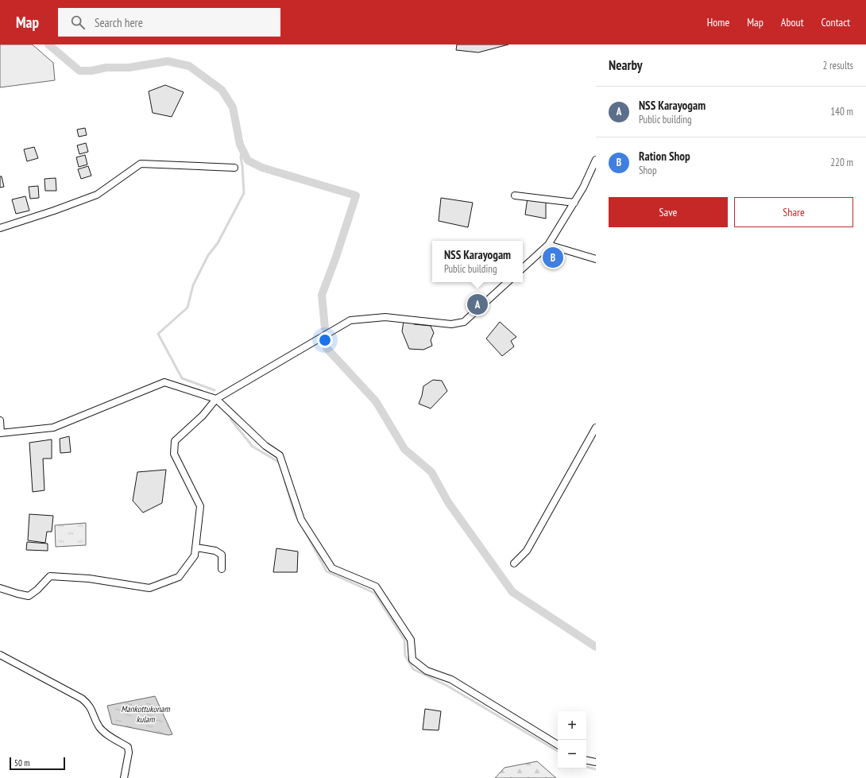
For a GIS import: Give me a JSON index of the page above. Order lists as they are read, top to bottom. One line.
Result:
{"water":["Mankottukonam kulam"],"scale_bar":"50 m","page":{"header":"Map","search":"Search here","nav":["Home","Map","About","Contact"],"heading":["Nearby","2 results"],"list":[{"mark":"A","name":"NSS Karayogam","note":"Public building","value":"140 m"},{"mark":"B","name":"Ration Shop","note":"Shop","value":"220 m"}],"buttons":["Save","Share"],"popup":["NSS Karayogam","Public building"],"pins":["B","A"],"map_buttons":["+","−"],"scale":"50 m"}}
